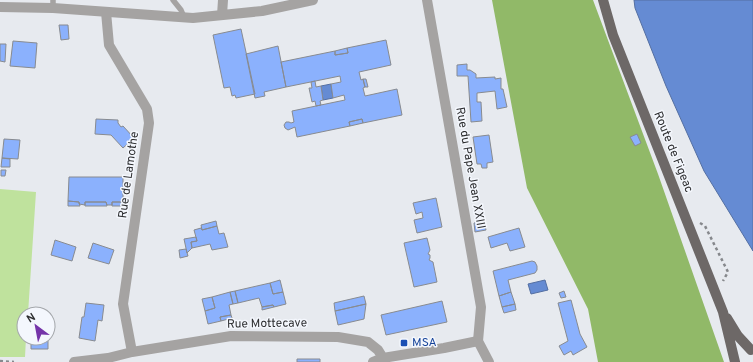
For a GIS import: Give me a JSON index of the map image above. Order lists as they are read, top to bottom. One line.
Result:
{"streets":{"main road":["Route de Figeac"],"street":["Rue du Pape Jean XXIII","Rue de Lamothe","Rue Mottecave"]},"crossings":[["Rue de Lamothe","Rue Mottecave"]],"places":{"transit":["MSA"]},"north":"top left"}
